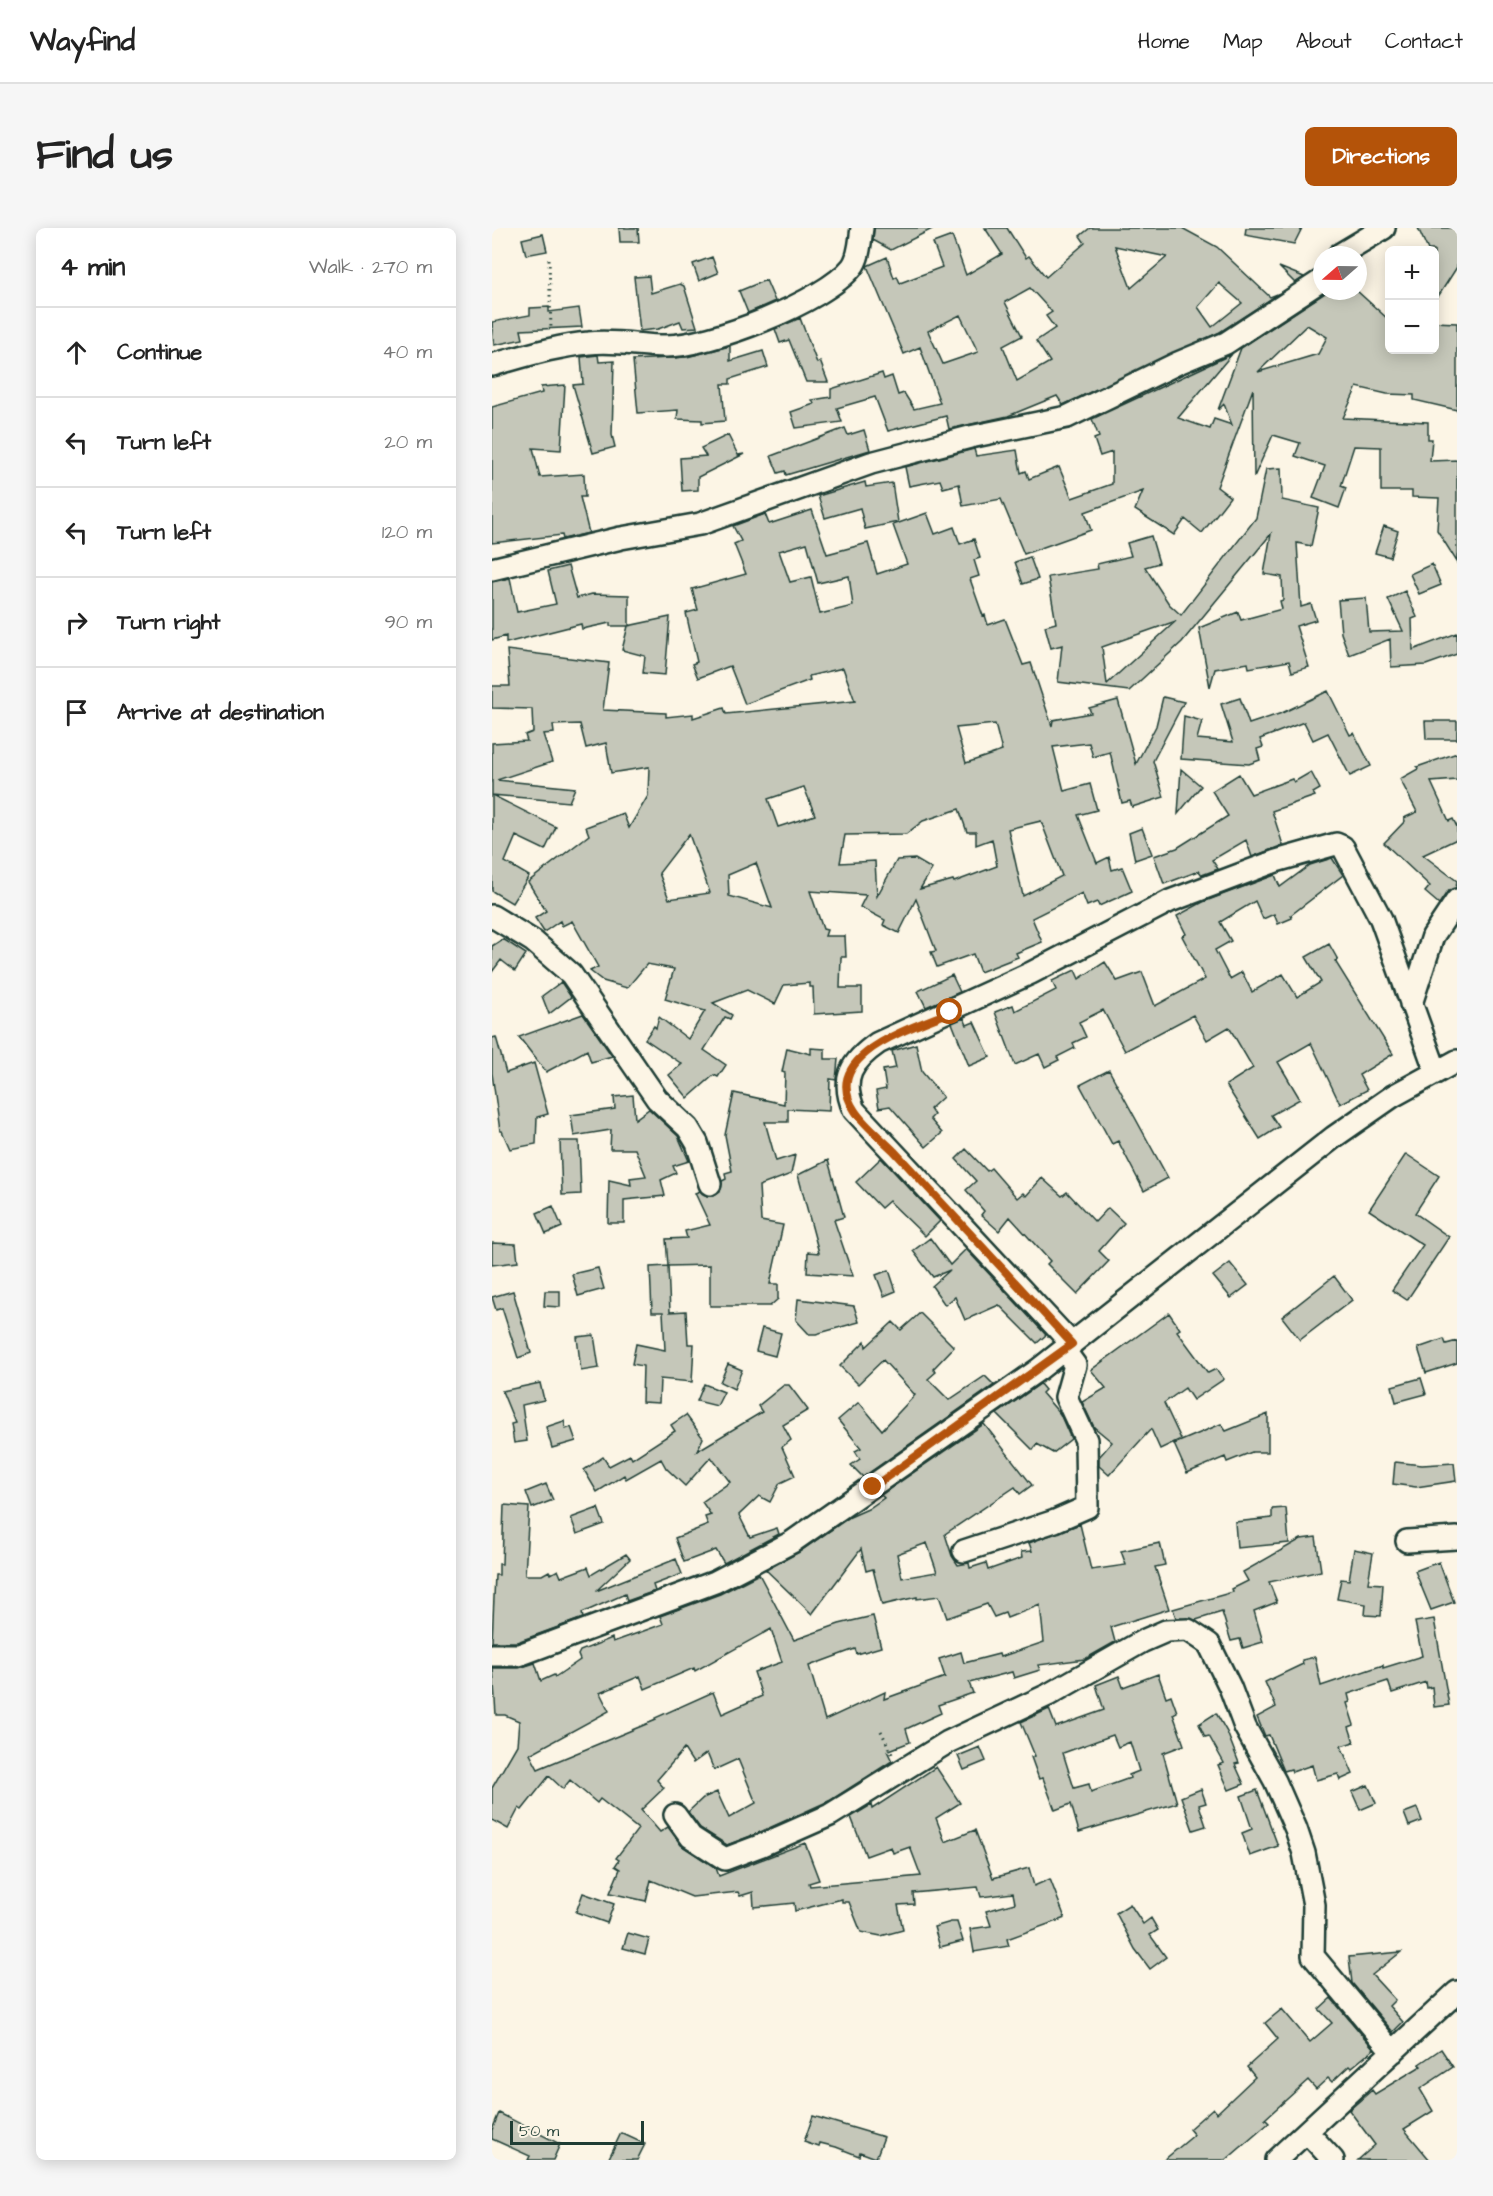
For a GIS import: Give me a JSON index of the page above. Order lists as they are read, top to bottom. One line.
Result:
{"scale_bar":"50 m","north":"left","page":{"header":"Wayfind","nav":["Home","Map","About","Contact"],"title":"Find us","buttons":"Directions","heading":["4 min","Walk · 270 m"],"map_buttons":["+","−"],"list":[["Continue","40 m"],["Turn left","20 m"],["Turn left","120 m"],["Turn right","90 m"],"Arrive at destination"],"scale":"50 m"}}
